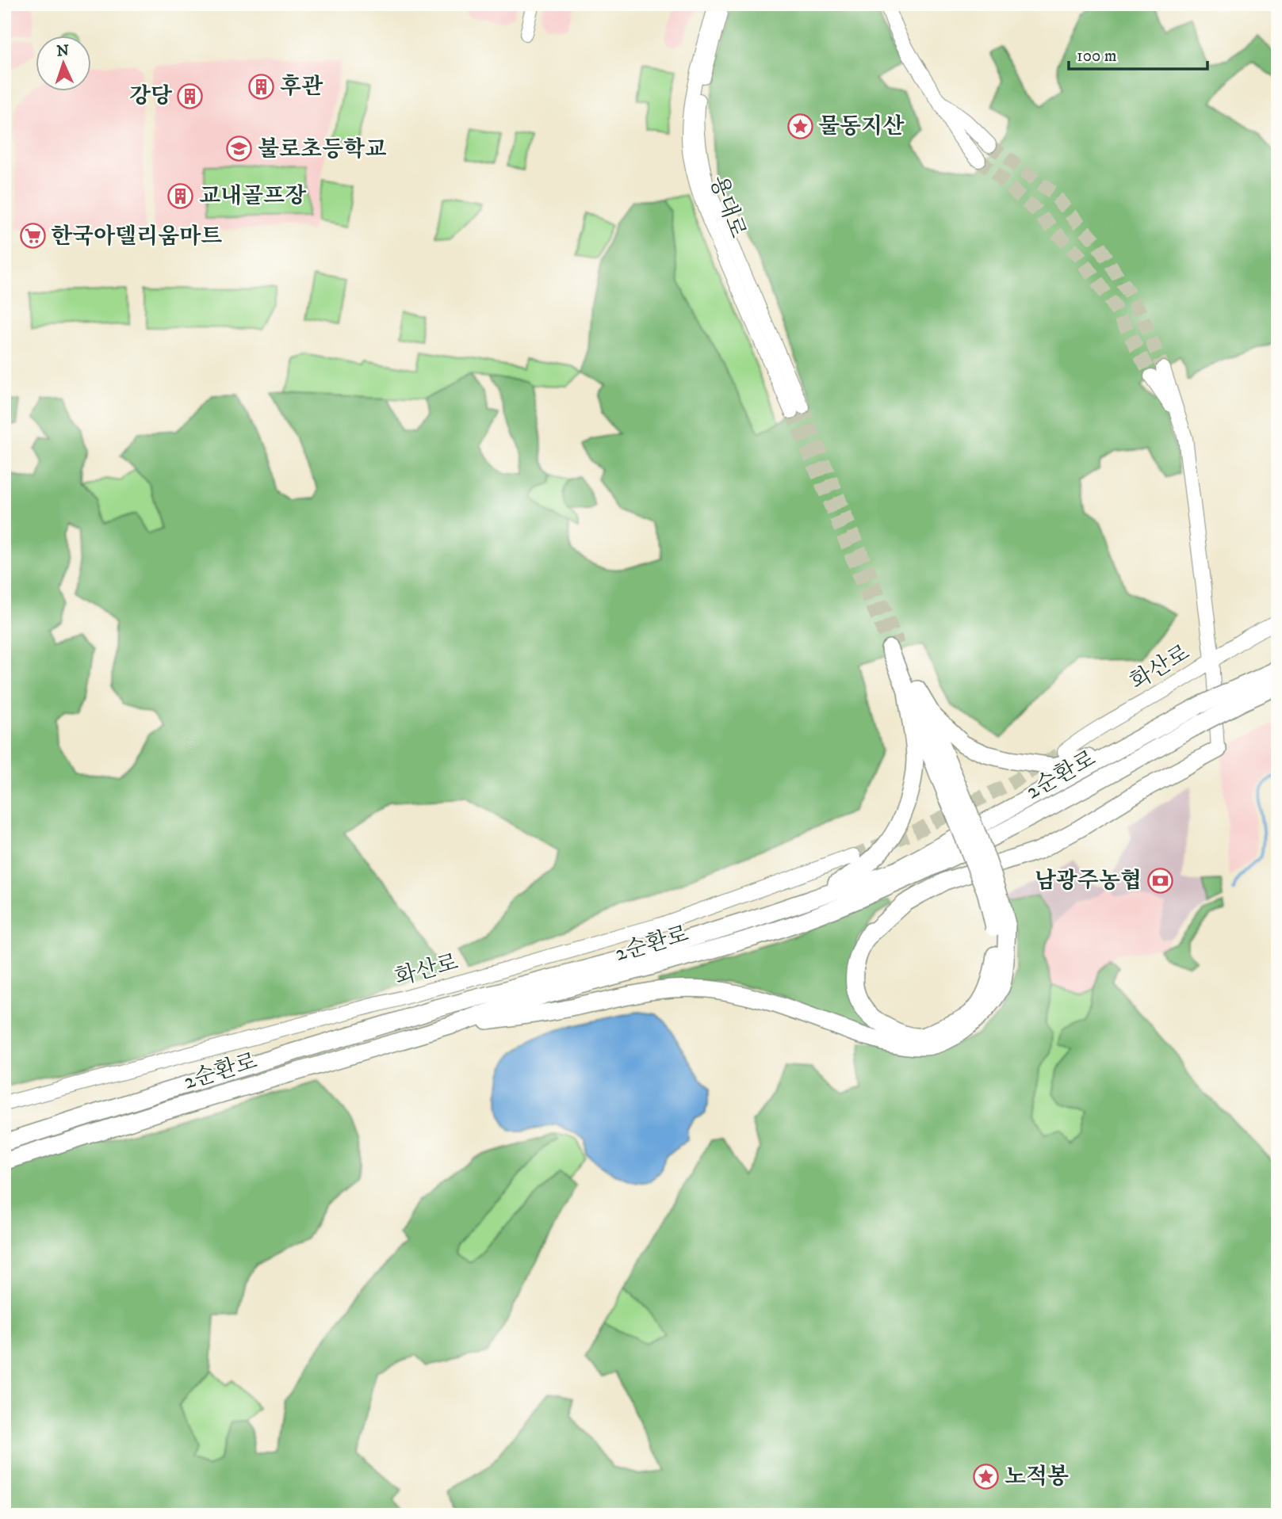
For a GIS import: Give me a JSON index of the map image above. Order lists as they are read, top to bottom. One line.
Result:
{"streets":{"highway":["2순환로"],"main road":["화산로"],"street":["용대로"]},"places":{"building":["후관","강당","교내골프장"],"place":["물동지산","노적봉"],"school or university":["불로초등학교"],"supermarket":["한국아델리움마트"],"bank":["남광주농협"]},"scale_bar":"100 m","north":"top"}
